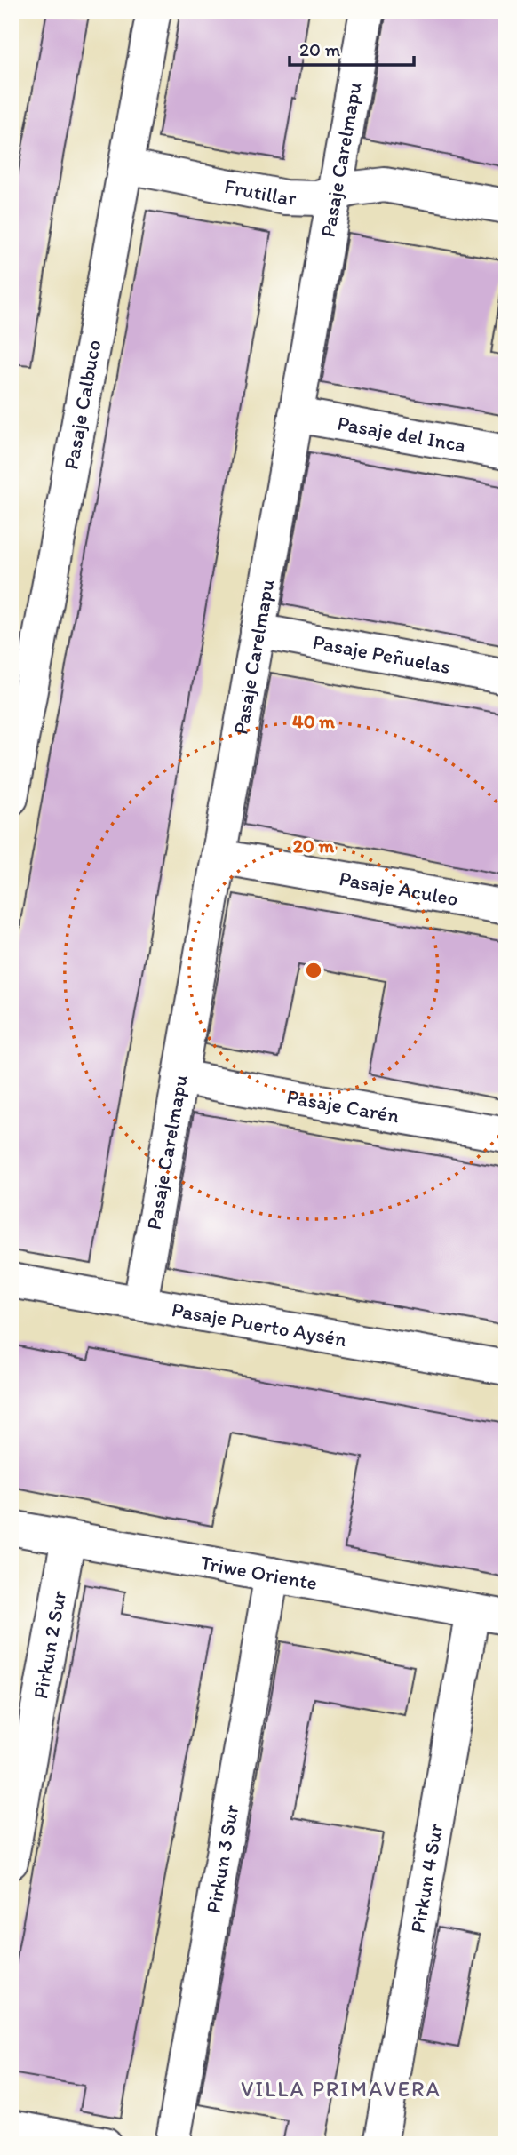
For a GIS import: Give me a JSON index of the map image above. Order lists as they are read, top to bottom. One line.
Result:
{"streets":{"street":["Pasaje Carelmapu","Frutillar","Pasaje Calbuco","Pasaje del Inca","Pasaje Peñuelas","Pasaje Aculeo","Pasaje Carén","Pasaje Puerto Aysén","Triwe Oriente","Pirkun 2 Sur","Pirkun 3 Sur","Pirkun 4 Sur"]},"crossings":[["Pasaje Carelmapu","Frutillar"],["Pasaje Carelmapu","Pasaje del Inca"],["Pasaje Carelmapu","Pasaje Peñuelas"],["Pasaje Carelmapu","Pasaje Aculeo"],["Pasaje Carelmapu","Pasaje Carén"],["Pasaje Carelmapu","Pasaje Puerto Aysén"],["Frutillar","Pasaje Calbuco"],["Triwe Oriente","Pirkun 2 Sur"],["Triwe Oriente","Pirkun 3 Sur"],["Triwe Oriente","Pirkun 4 Sur"]],"districts":["VILLA PRIMAVERA"],"scale_bar":"20 m","rings":["40 m","20 m"]}
